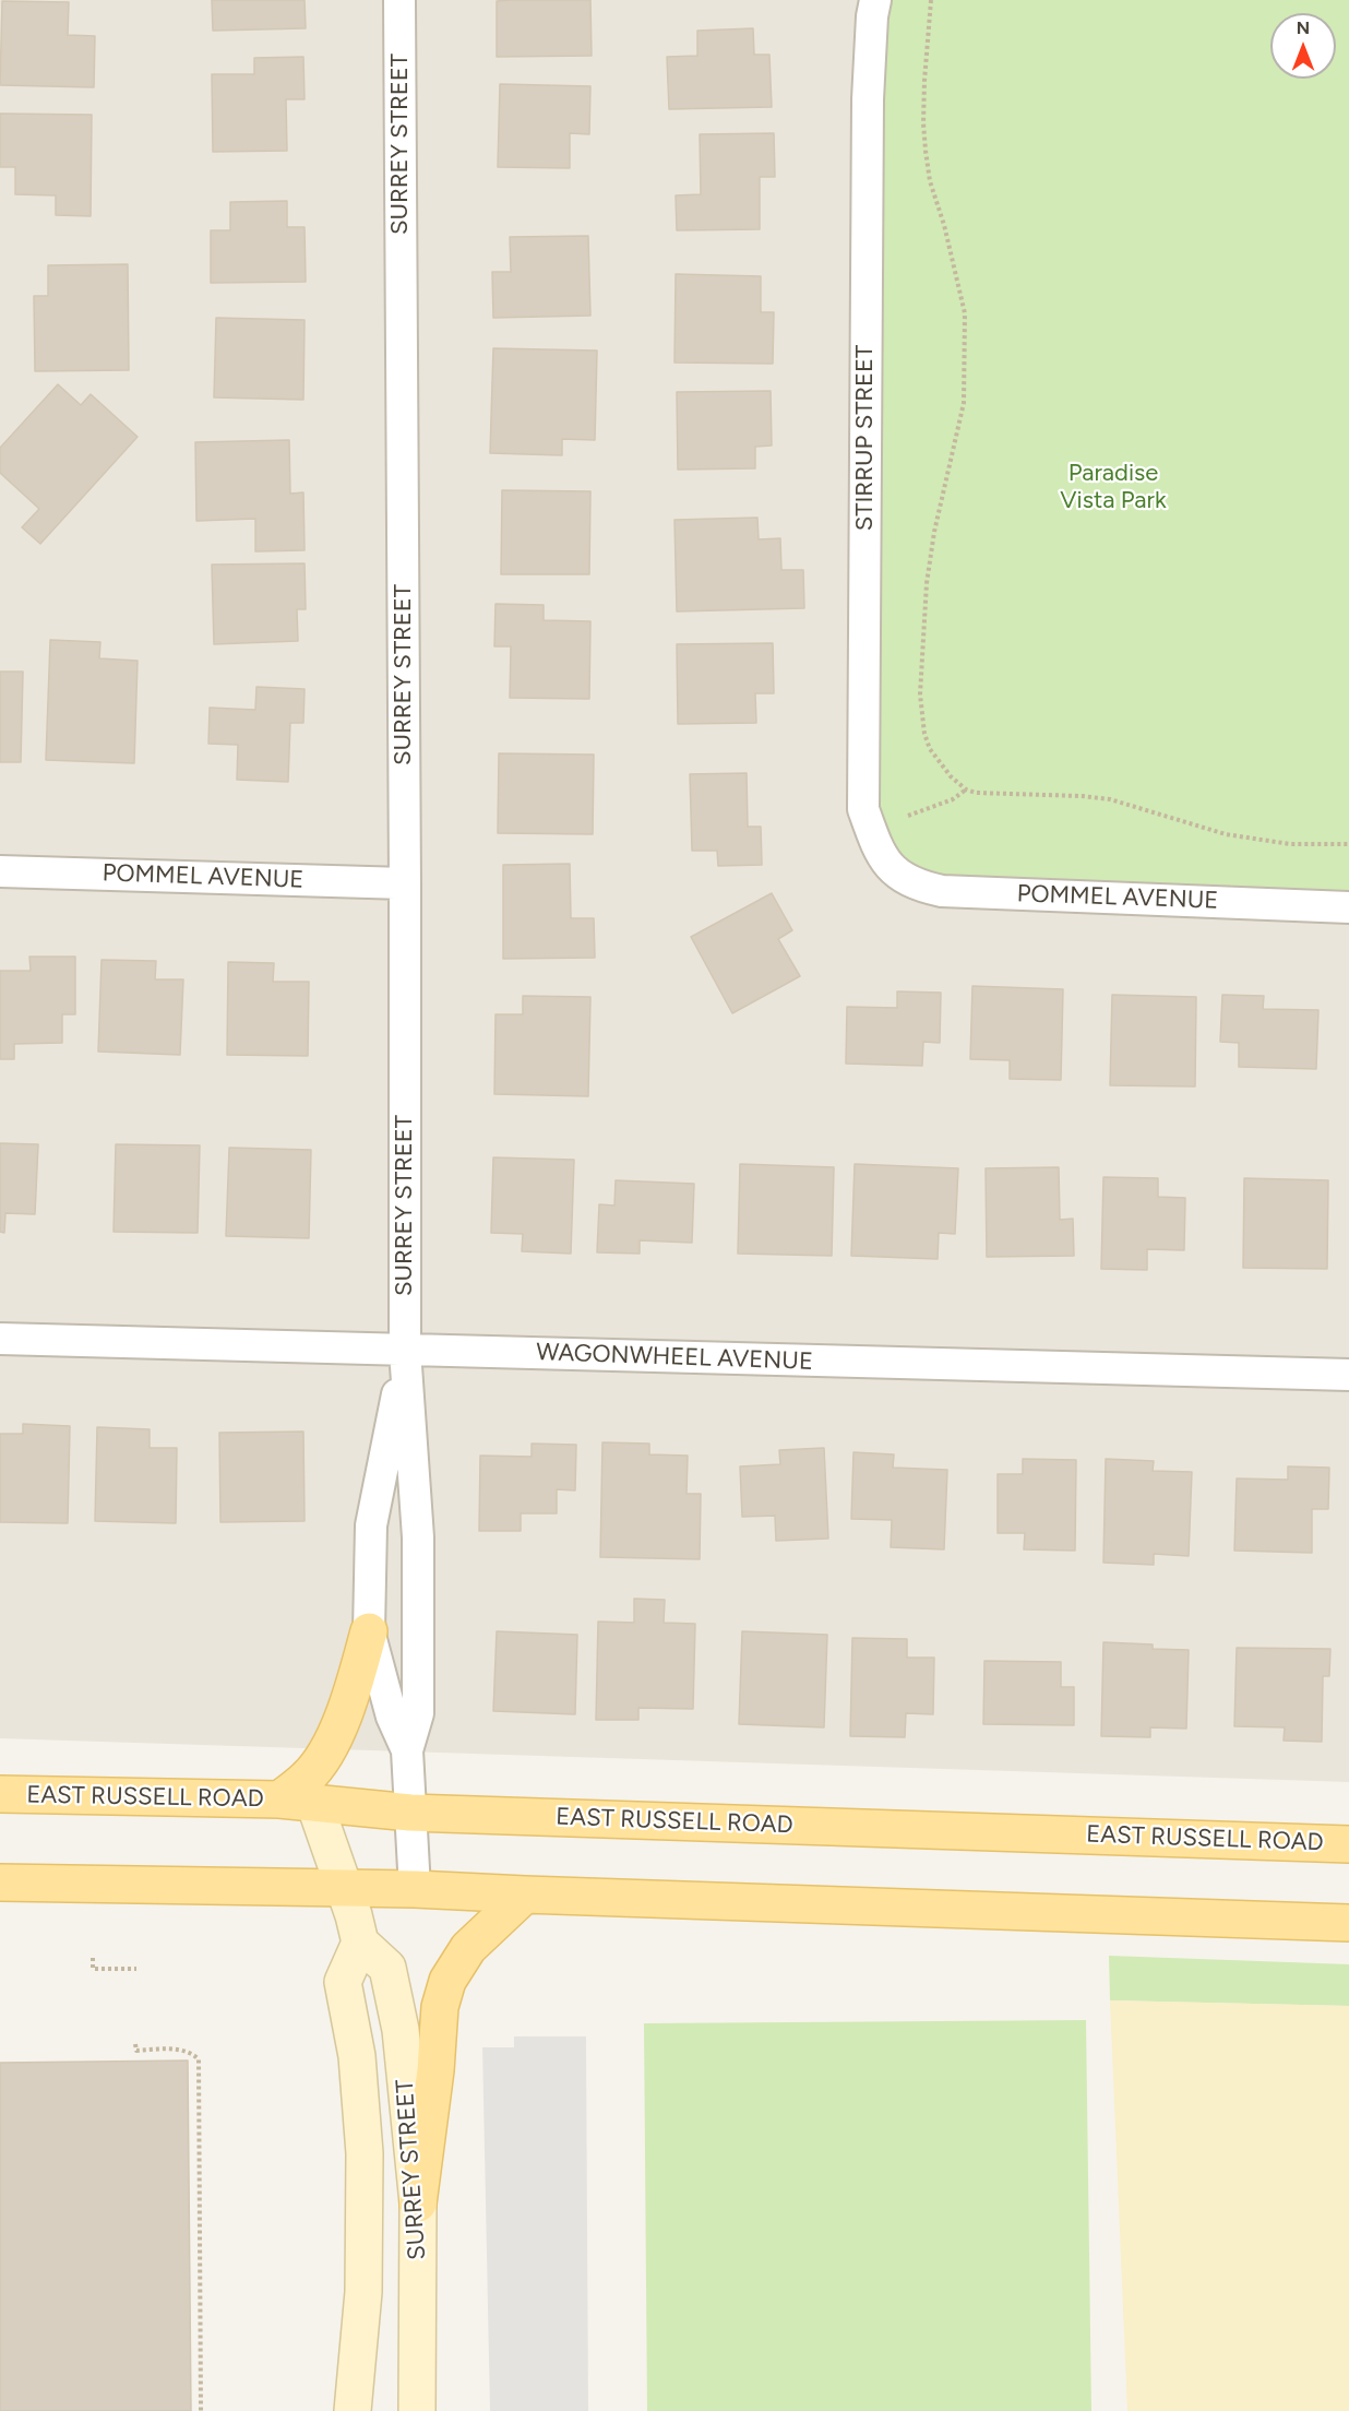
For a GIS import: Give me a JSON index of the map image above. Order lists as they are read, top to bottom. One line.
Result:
{"streets":{"main road":["EAST RUSSELL ROAD"],"street":["SURREY STREET","STIRRUP STREET","POMMEL AVENUE","WAGONWHEEL AVENUE"]},"crossings":[["SURREY STREET","POMMEL AVENUE"],["SURREY STREET","WAGONWHEEL AVENUE"],["SURREY STREET","EAST RUSSELL ROAD"],["STIRRUP STREET","POMMEL AVENUE"]],"parks":["Paradise Vista Park"],"north":"top"}
